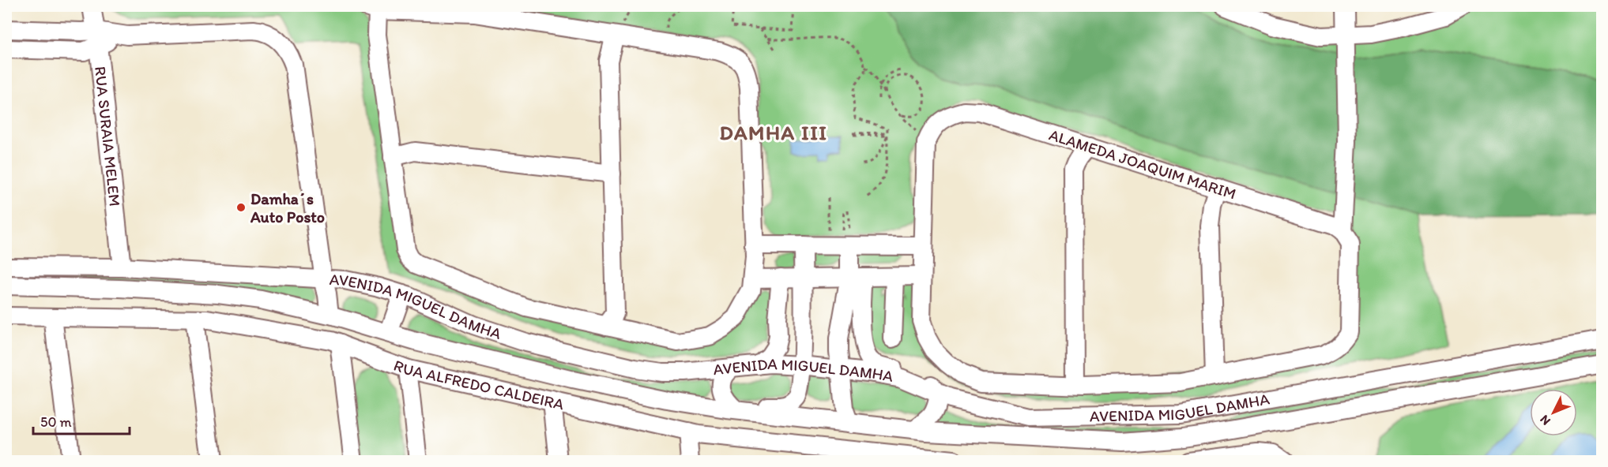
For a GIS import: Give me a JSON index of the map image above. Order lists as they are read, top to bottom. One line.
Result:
{"streets":{"street":["RUA SURAIA MELEM","ALAMEDA JOAQUIM MARIM","AVENIDA MIGUEL DAMHA","RUA ALFREDO CALDEIRA"]},"crossings":[["RUA SURAIA MELEM","AVENIDA MIGUEL DAMHA"]],"districts":["DAMHA III"],"places":["Damha´s Auto Posto"],"scale_bar":"50 m","north":"bottom left"}
